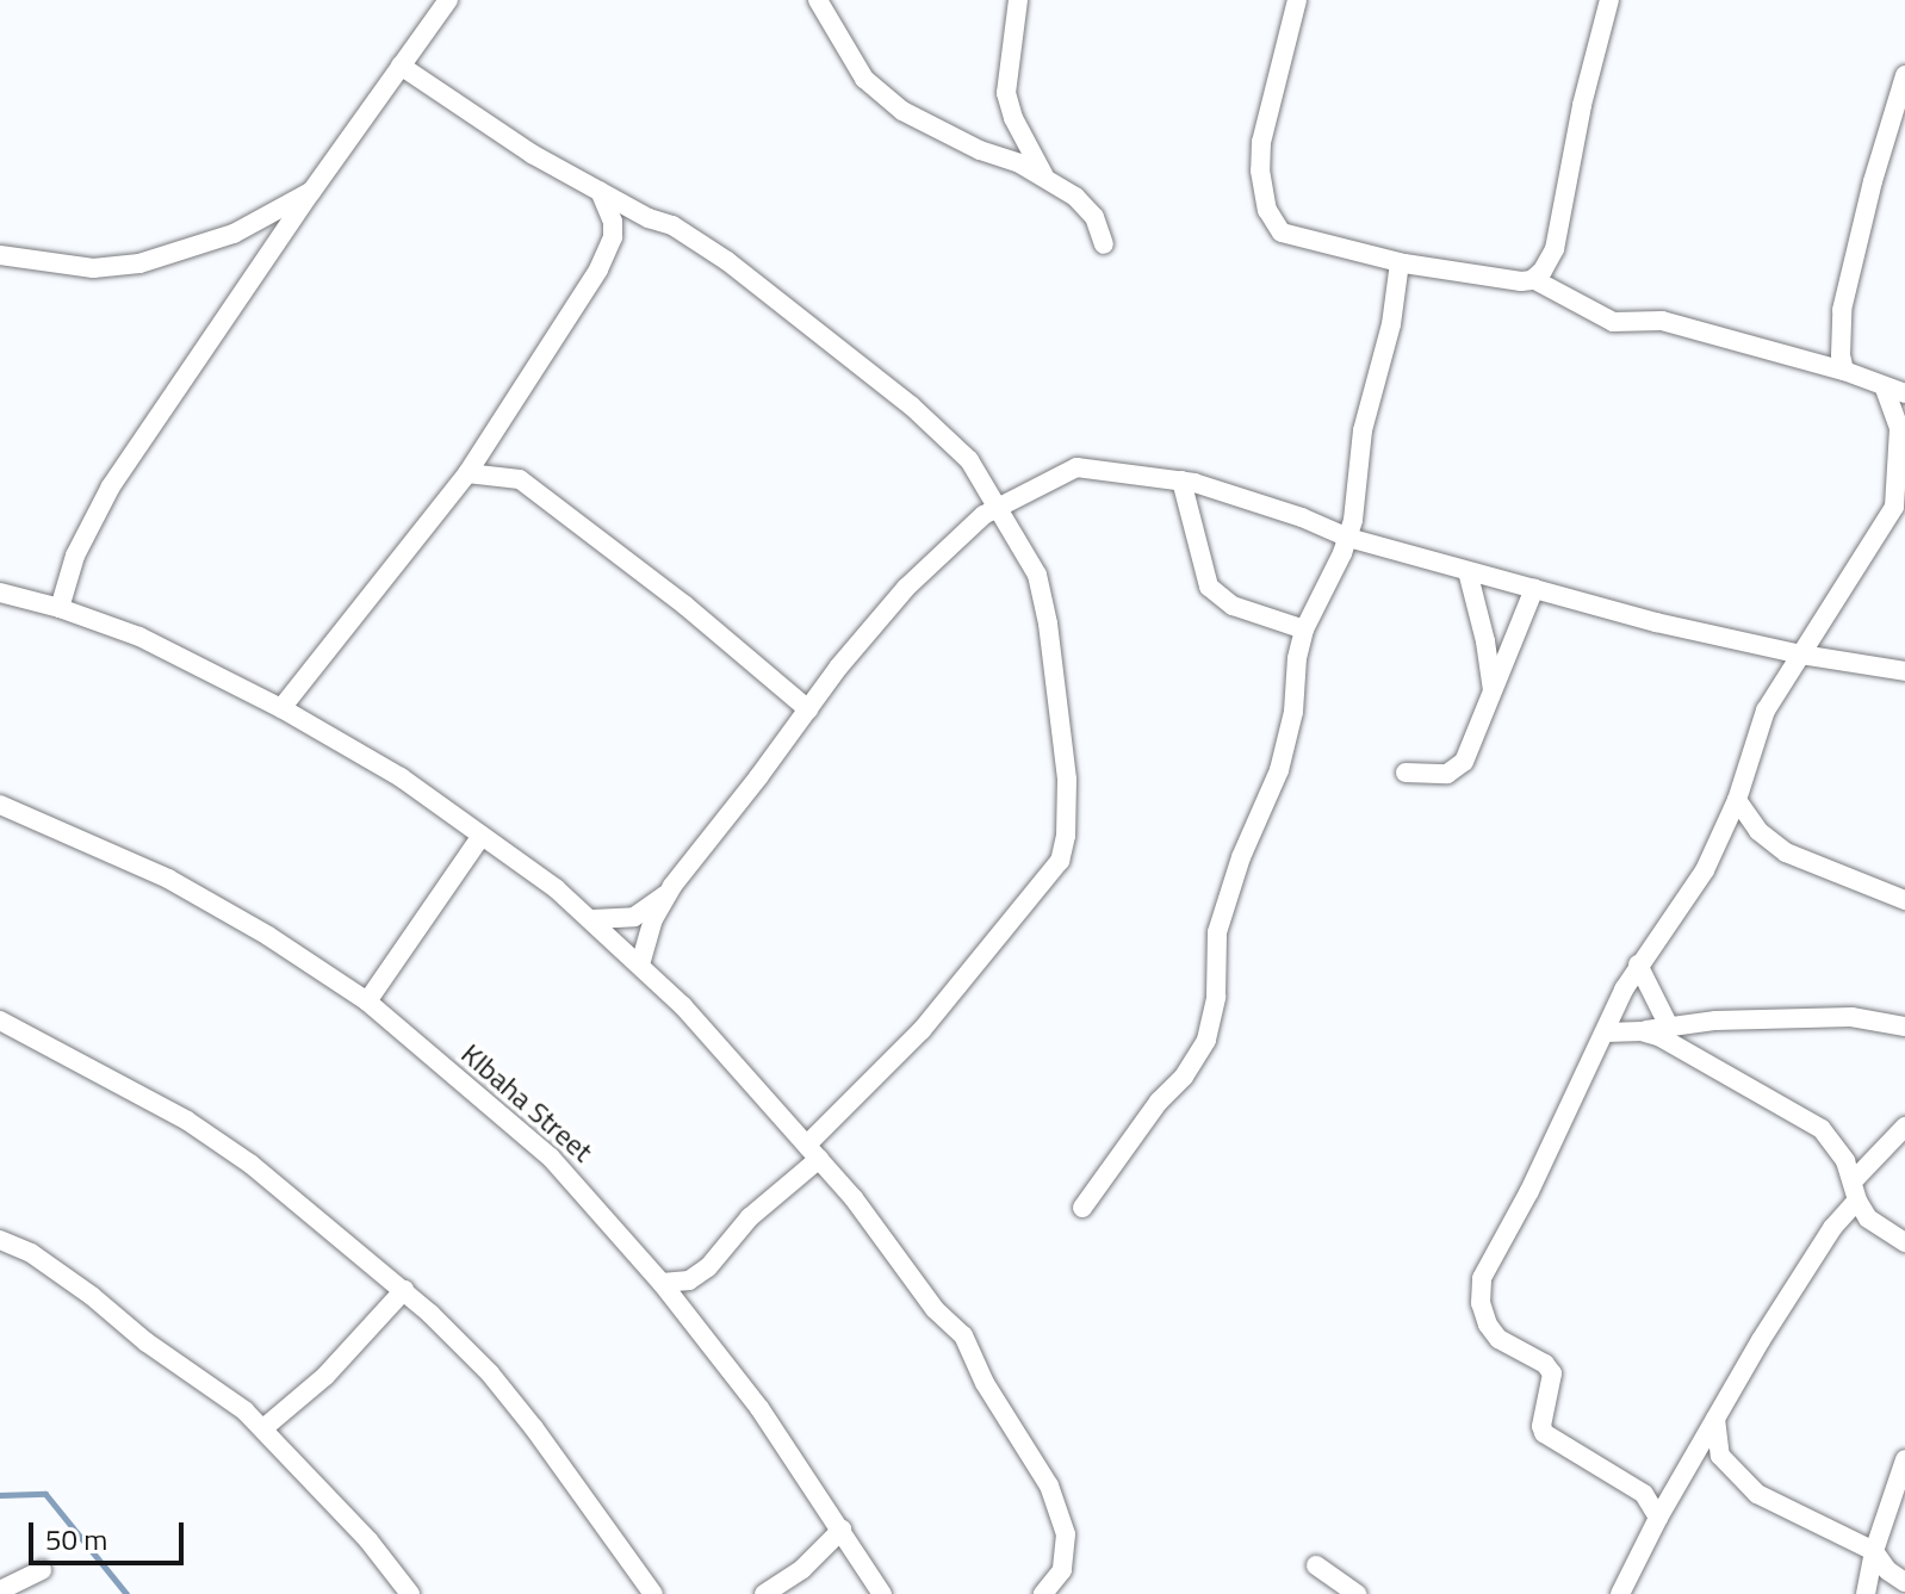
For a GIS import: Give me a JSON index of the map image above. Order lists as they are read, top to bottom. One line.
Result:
{"streets":{"street":["KIbaha Street"]},"scale_bar":"50 m"}
